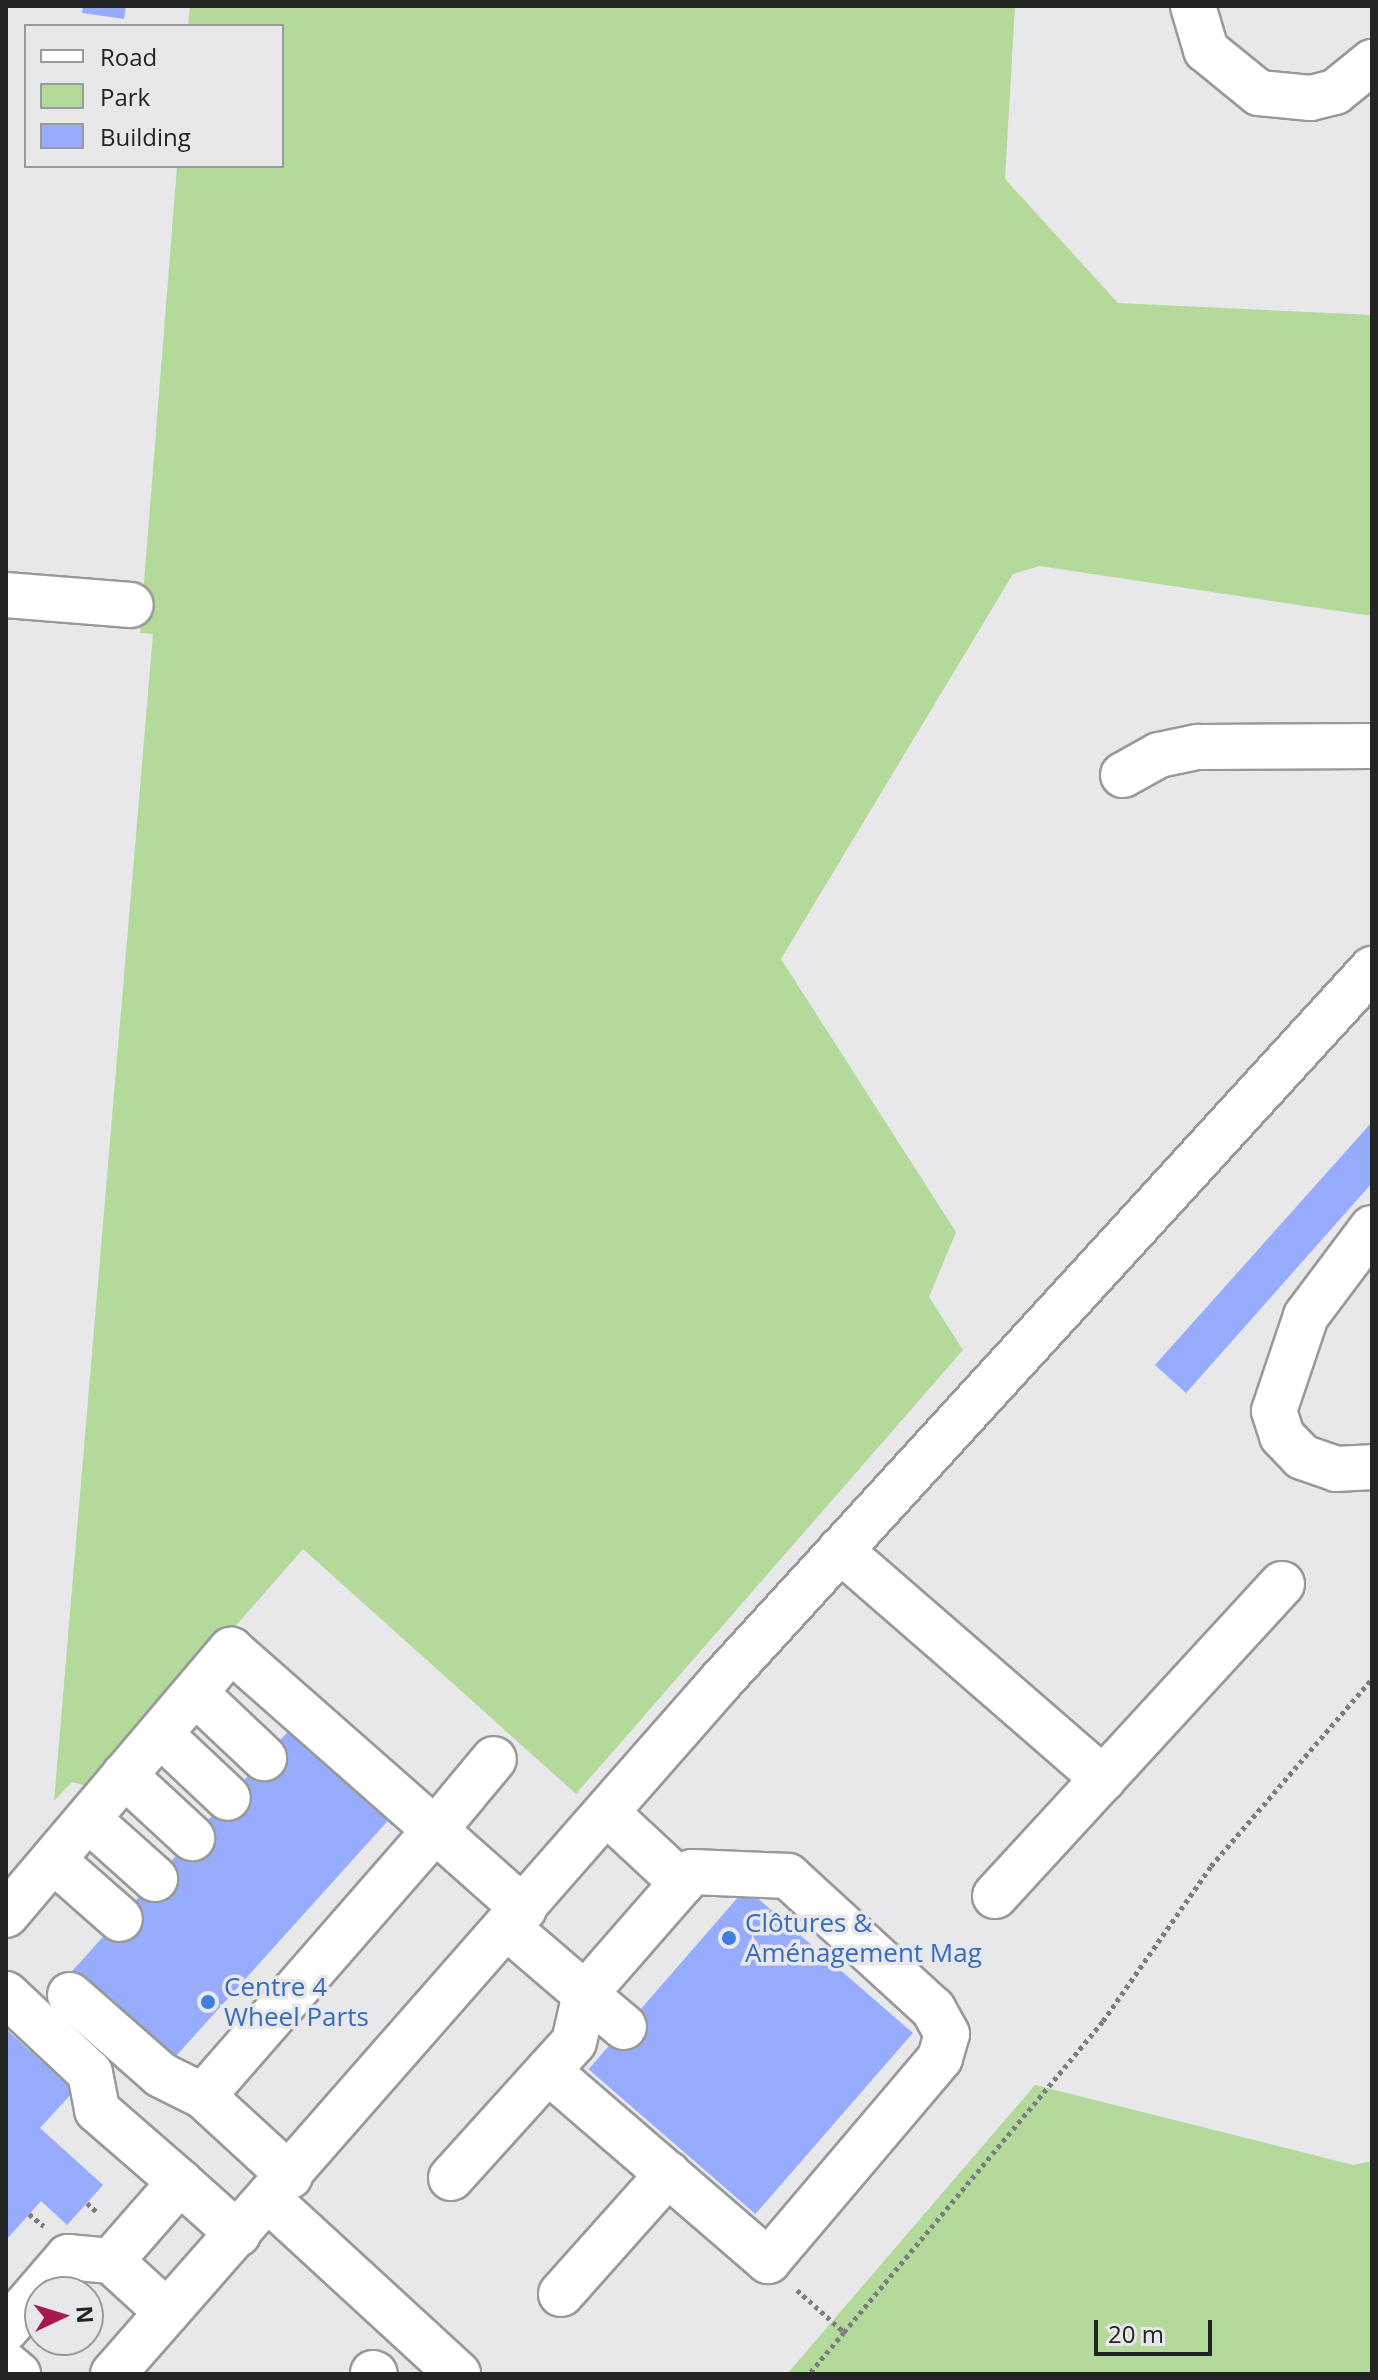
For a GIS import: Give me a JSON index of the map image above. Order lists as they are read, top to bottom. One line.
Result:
{"places":["Clôtures & Aménagement Mag","Centre 4 Wheel Parts"],"legend":["Road","Park","Building"],"scale_bar":"20 m","north":"right"}
